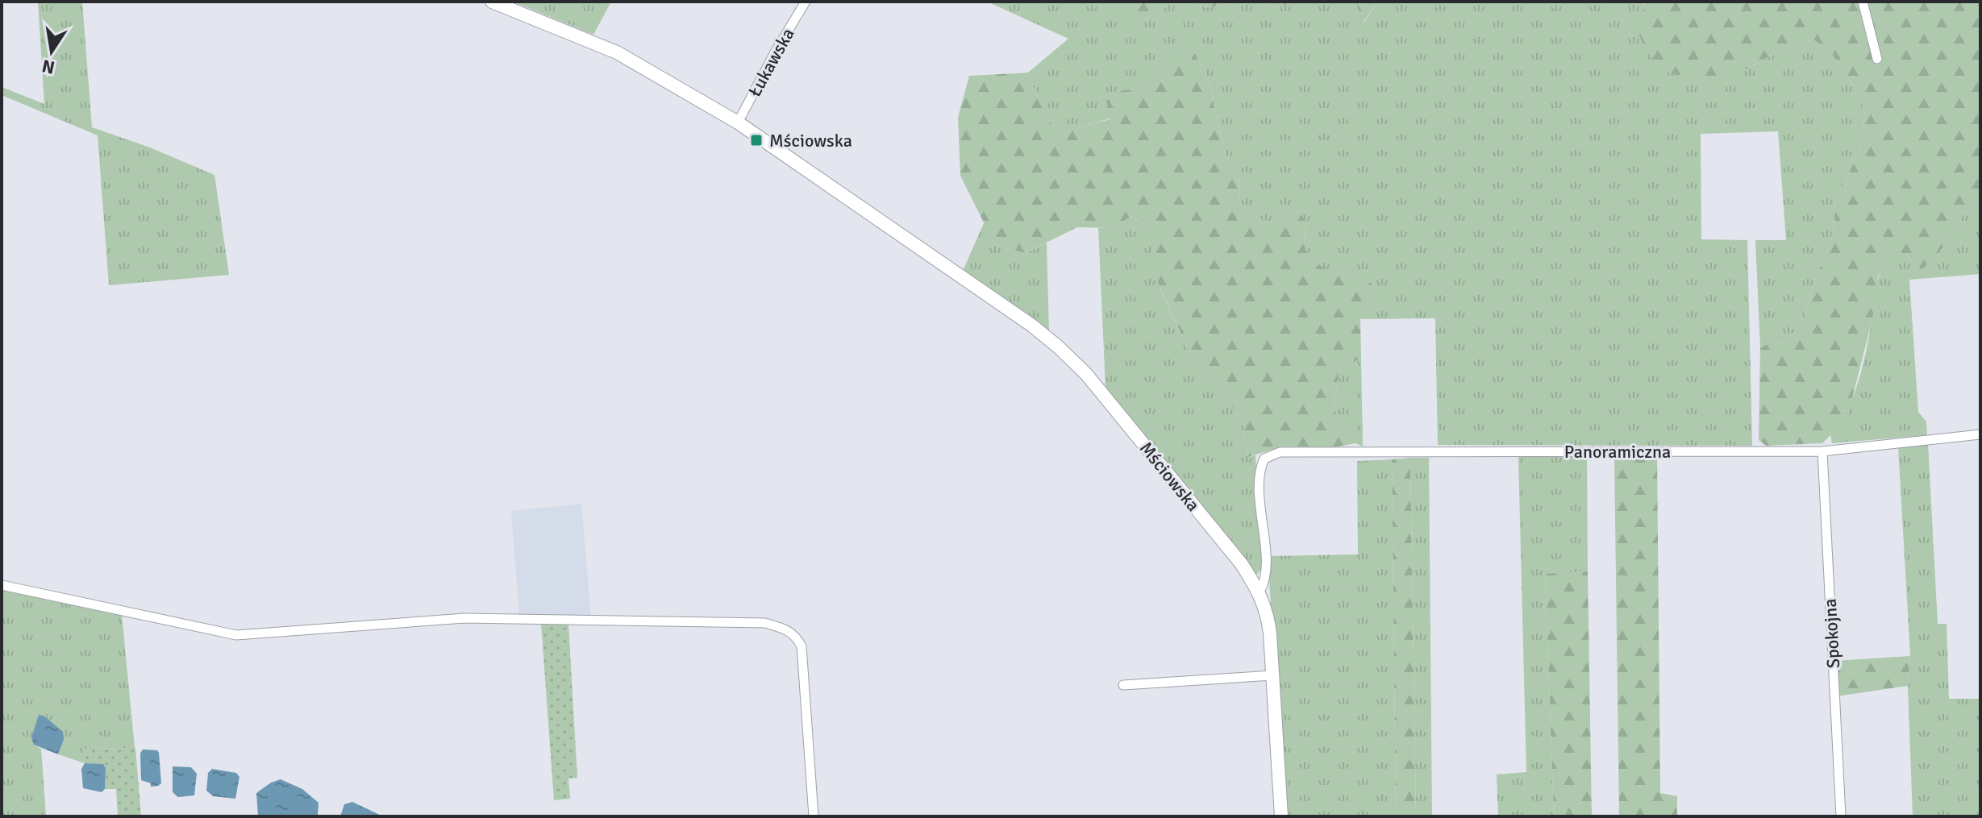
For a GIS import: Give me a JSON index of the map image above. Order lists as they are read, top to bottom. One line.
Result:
{"streets":{"street":["Łukawska","Panoramiczna","Mściowska","Spokojna"]},"crossings":[["Łukawska","Mściowska"],["Panoramiczna","Mściowska"],["Panoramiczna","Spokojna"]],"places":{"transit":["Mściowska"]},"north":"bottom"}
